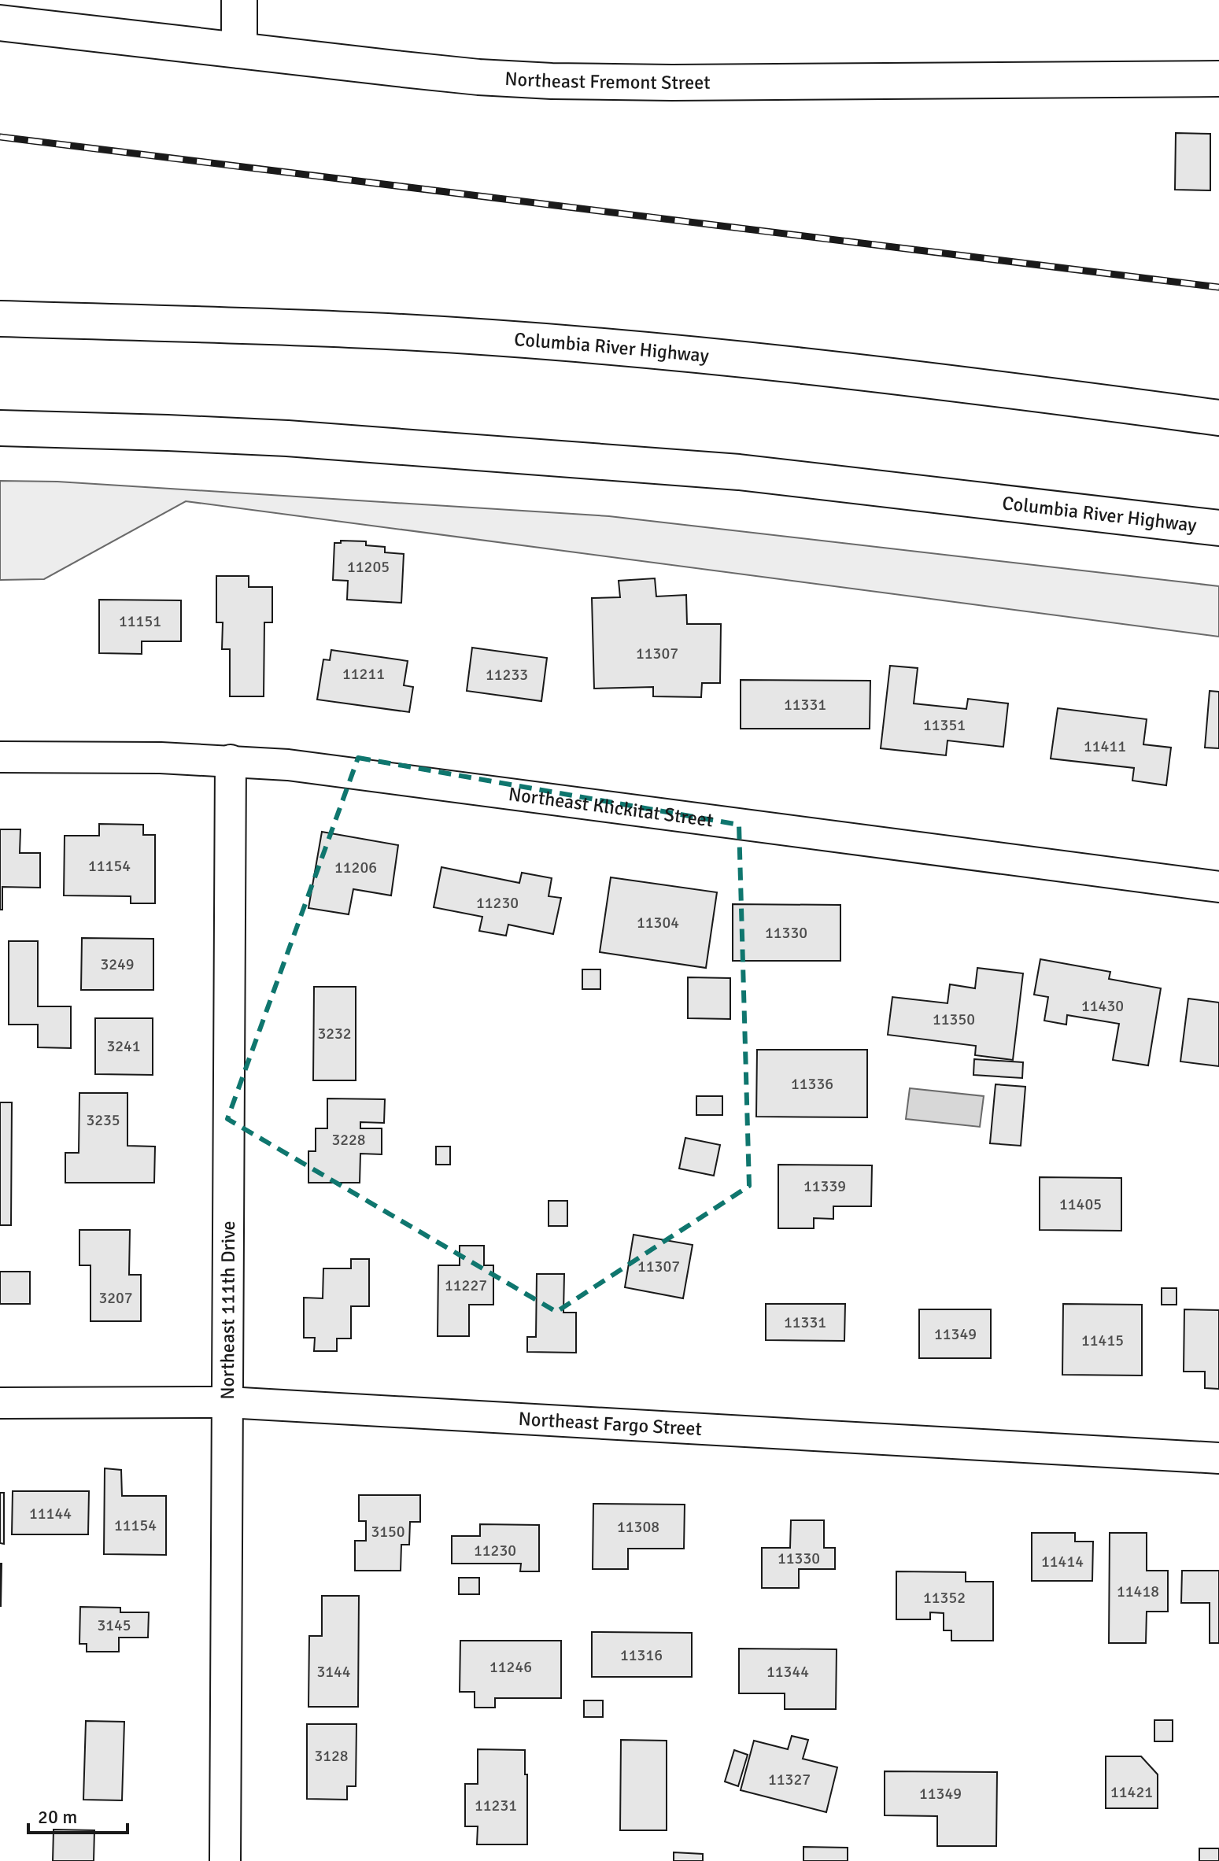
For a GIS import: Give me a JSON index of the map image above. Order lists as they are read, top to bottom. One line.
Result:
{"streets":{"main road":["Northeast Fremont Street","Columbia River Highway"],"street":["Northeast Klickitat Street","Northeast 111th Drive","Northeast Fargo Street"]},"crossings":[["Northeast Klickitat Street","Northeast 111th Drive"],["Northeast 111th Drive","Northeast Fargo Street"]],"house_numbers":["11205","11151","11307","11211","11233","11331","11351","11411","11154","11206","11230","11304","11330","3249","11430","11350","3232","3241","11336","3235","3228","11339","11405","11307","11227","3207","11331","11349","11415","11144","11154","11308","3150","11230","11330","11414","11418","11352","3145","11316","11246","3144","11344","3128","11327","11421","11349","11231"],"scale_bar":"20 m"}
